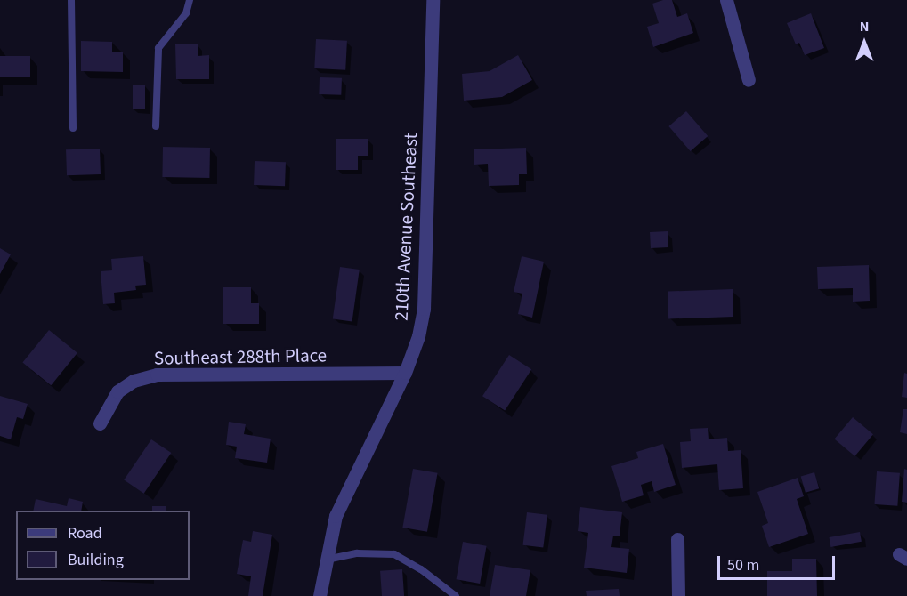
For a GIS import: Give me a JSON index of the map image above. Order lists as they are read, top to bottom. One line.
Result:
{"streets":{"street":["210th Avenue Southeast","Southeast 288th Place"]},"crossings":[["210th Avenue Southeast","Southeast 288th Place"]],"legend":["Road","Building"],"scale_bar":"50 m","north":"top"}
